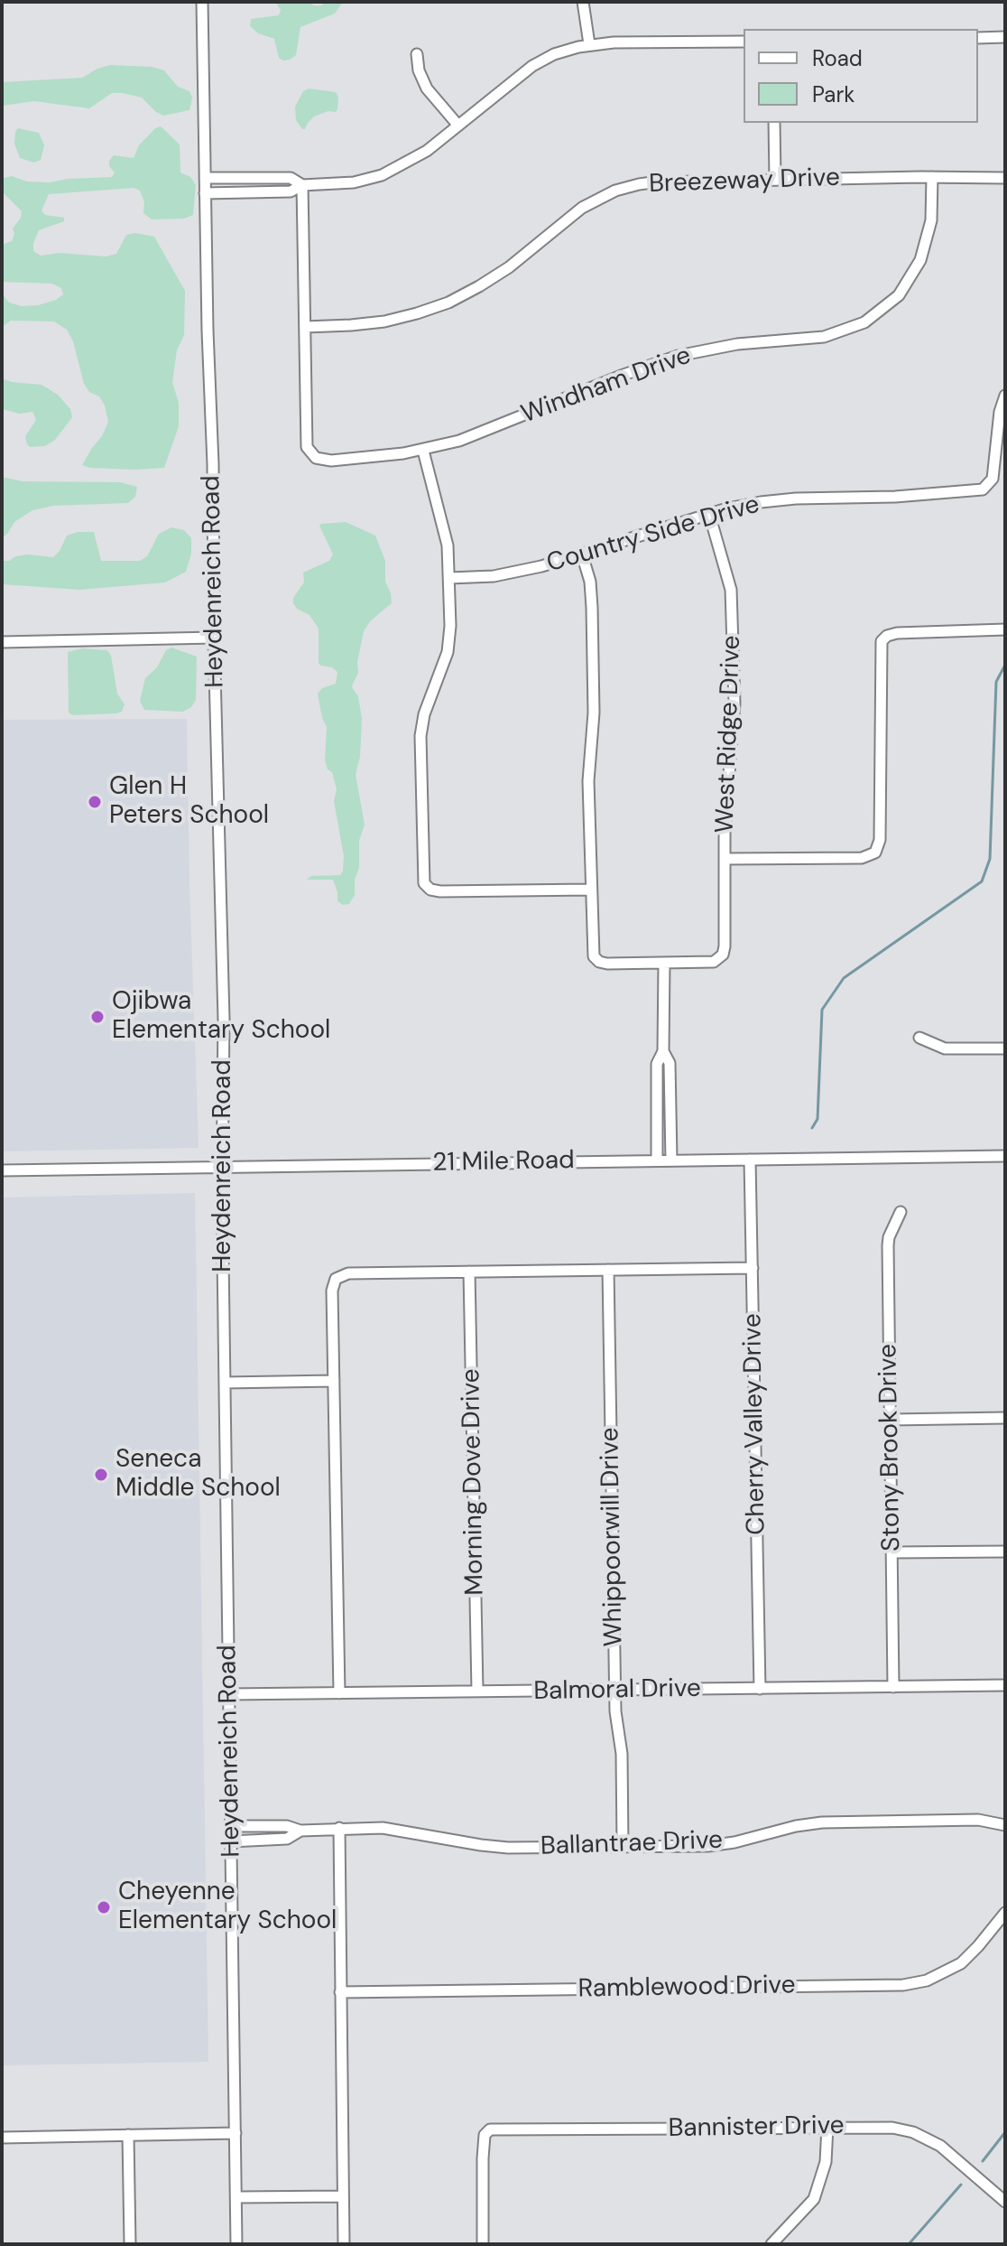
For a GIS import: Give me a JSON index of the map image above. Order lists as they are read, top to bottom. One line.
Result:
{"streets":{"street":["Breezeway Drive","Windham Drive","Country Side Drive","Heydenreich Road","West Ridge Drive","21 Mile Road","Cherry Valley Drive","Stony Brook Drive","Morning Dove Drive","Whippoorwill Drive","Balmoral Drive","Ballantrae Drive","Ramblewood Drive","Bannister Drive"]},"crossings":[["Breezeway Drive","Windham Drive"],["Country Side Drive","West Ridge Drive"],["Heydenreich Road","21 Mile Road"],["Heydenreich Road","Balmoral Drive"],["Heydenreich Road","Ballantrae Drive"],["21 Mile Road","Cherry Valley Drive"],["Cherry Valley Drive","Balmoral Drive"],["Stony Brook Drive","Balmoral Drive"],["Morning Dove Drive","Balmoral Drive"],["Whippoorwill Drive","Balmoral Drive"],["Whippoorwill Drive","Ballantrae Drive"]],"places":["Glen H Peters School","Ojibwa Elementary School","Seneca Middle School","Cheyenne Elementary School"],"legend":["Road","Park"]}
